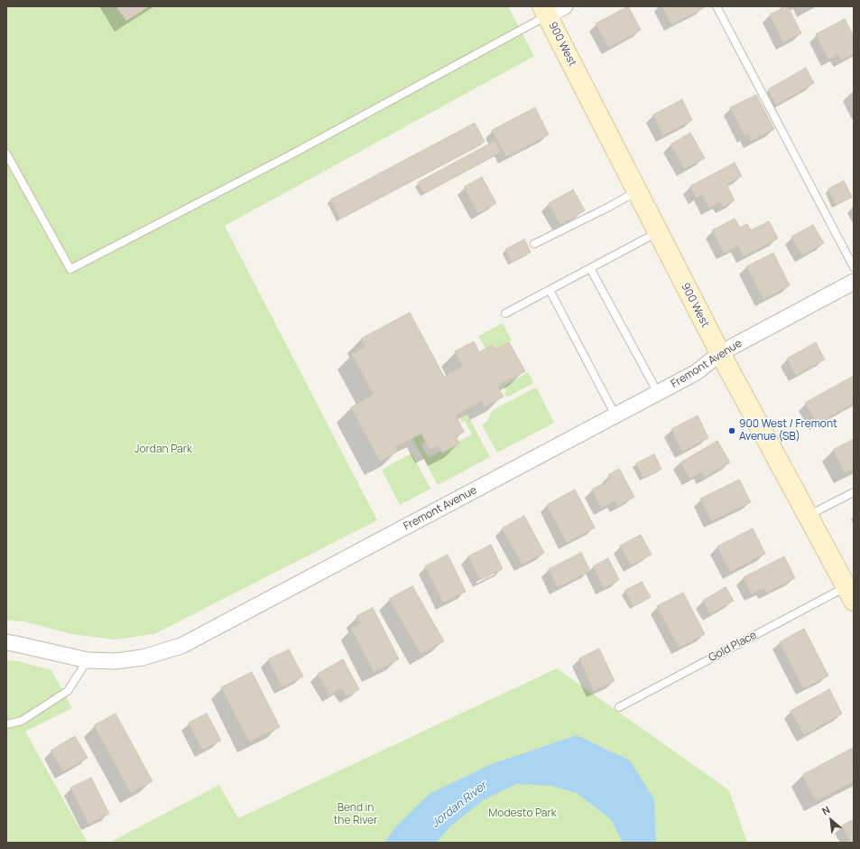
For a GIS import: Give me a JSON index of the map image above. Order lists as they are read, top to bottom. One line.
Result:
{"streets":{"main road":["900 West"],"street":["Fremont Avenue"],"lane":["Gold Place"]},"crossings":[["900 West","Fremont Avenue"],["900 West","Gold Place"]],"water":["Jordan River"],"parks":["Jordan Park","Bend in the River","Modesto Park"],"places":["900 West / Fremont Avenue (SB)"],"north":"top left"}
